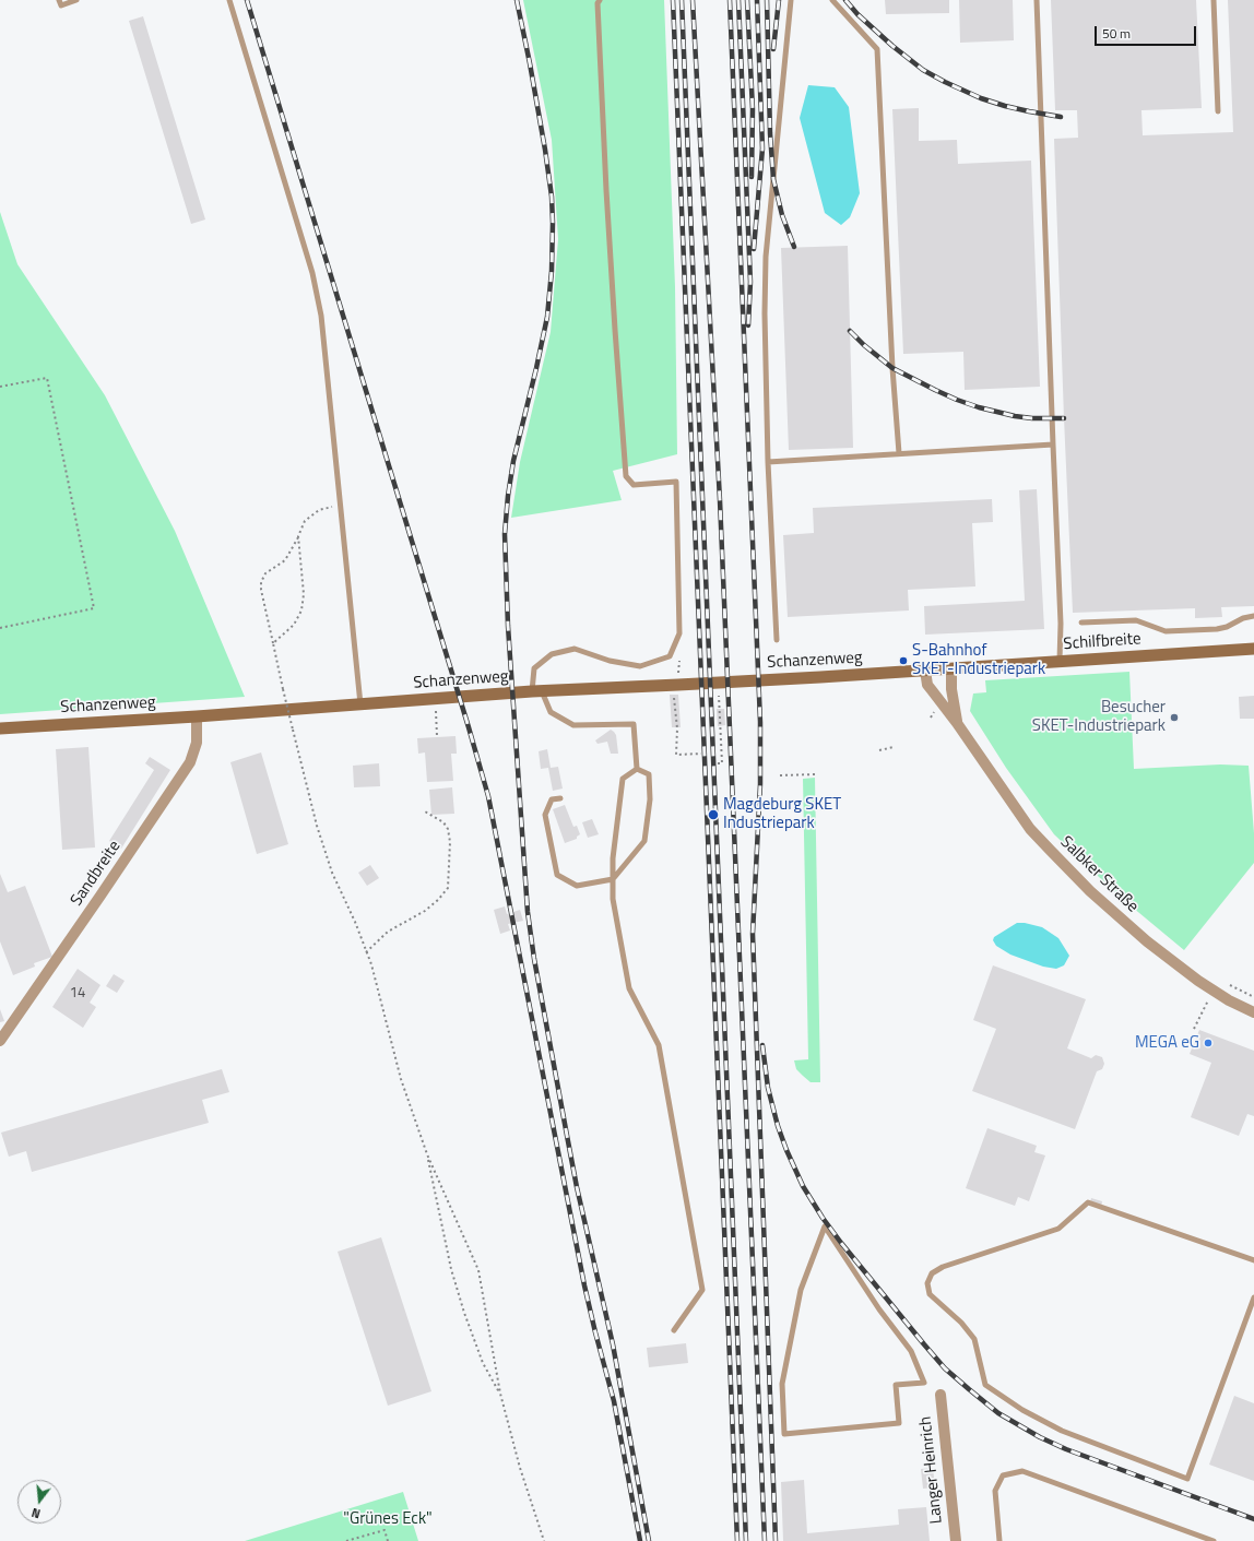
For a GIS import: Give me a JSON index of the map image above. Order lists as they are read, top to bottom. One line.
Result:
{"streets":{"main road":["Schilfbreite","Schanzenweg"],"street":["Sandbreite","Salbker Straße","Langer Heinrich"]},"crossings":[["Schilfbreite","Schanzenweg"],["Schilfbreite","Salbker Straße"],["Schanzenweg","Sandbreite"],["Schanzenweg","Salbker Straße"]],"parks":["\"Grünes Eck\""],"places":["S-Bahnhof SKET-Industriepark","Besucher SKET-Industriepark","Magdeburg SKET Industriepark","MEGA eG"],"house_numbers":["14"],"scale_bar":"50 m","north":"bottom"}
